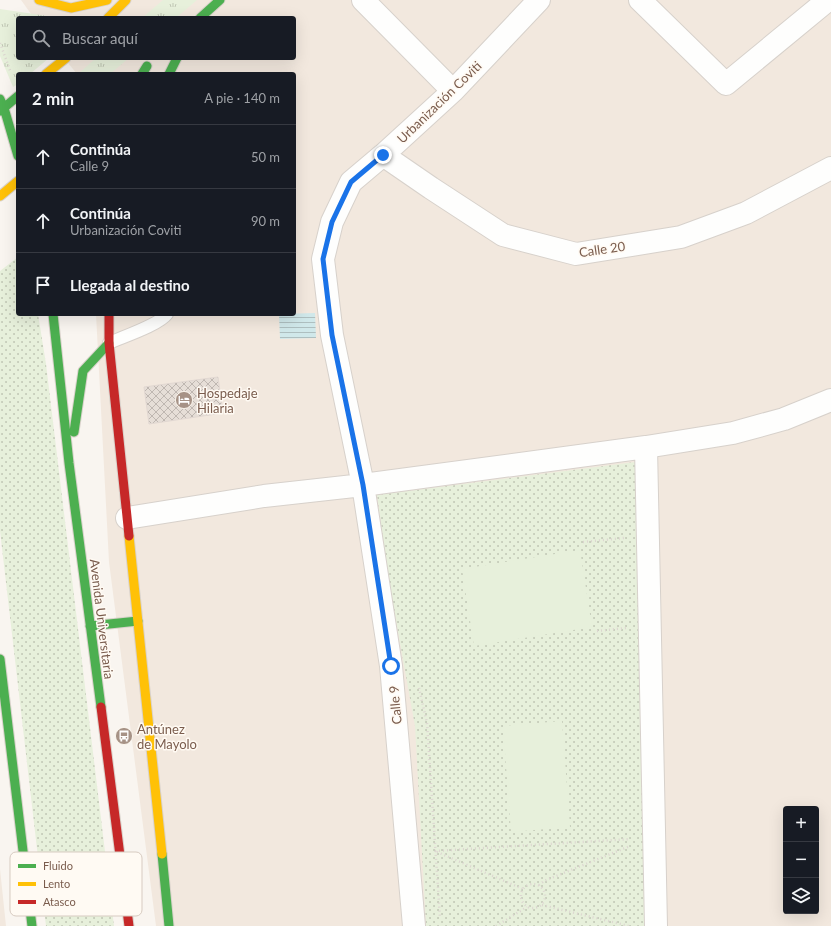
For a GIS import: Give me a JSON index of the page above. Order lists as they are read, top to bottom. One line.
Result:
{"streets":{"main road":["Avenida Universitaria"],"street":["Urbanización Coviti","Calle 20","Calle 9"]},"crossings":[["Urbanización Coviti","Calle 20"],["Urbanización Coviti","Calle 9"]],"places":{"hotel":["Hospedaje Hilaria"],"bus stop":["Antúnez de Mayolo"]},"legend":["Fluido","Lento","Atasco"],"page":{"search":"Buscar aquí","heading":["2 min","A pie · 140 m"],"list":[["Continúa","Calle 9","50 m"],["Continúa","Urbanización Coviti","90 m"],"Llegada al destino"],"map_buttons":["+","−"]}}
